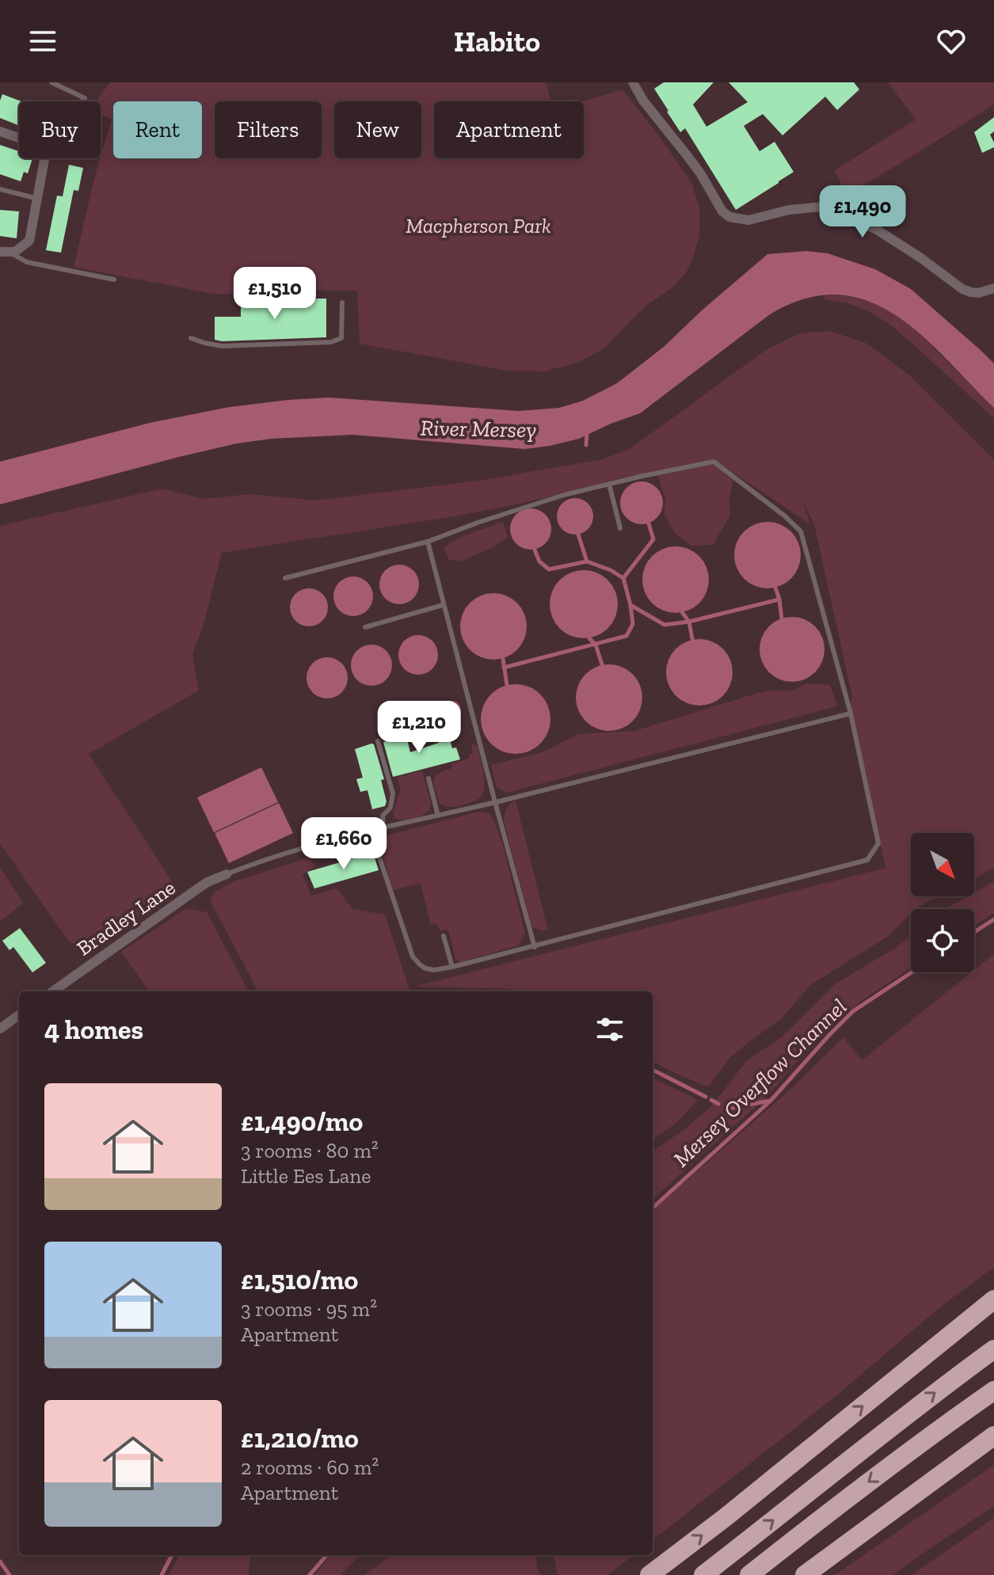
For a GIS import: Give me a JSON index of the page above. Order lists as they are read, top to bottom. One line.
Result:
{"streets":{"street":["Bradley Lane"]},"water":["River Mersey","Mersey Overflow Channel"],"parks":["Macpherson Park"],"north":"bottom right","page":{"header":"Habito","chip":["Buy","Rent","Filters","New","Apartment"],"price":["£1,490","£1,510","£1,210","£1,660"],"heading":"4 homes","list":[{"name":"£1,490/mo","note":"3 rooms · 80 m² · Little Ees Lane"},{"name":"£1,510/mo","note":"3 rooms · 95 m² · Apartment"},{"name":"£1,210/mo","note":"2 rooms · 60 m² · Apartment"}]}}
